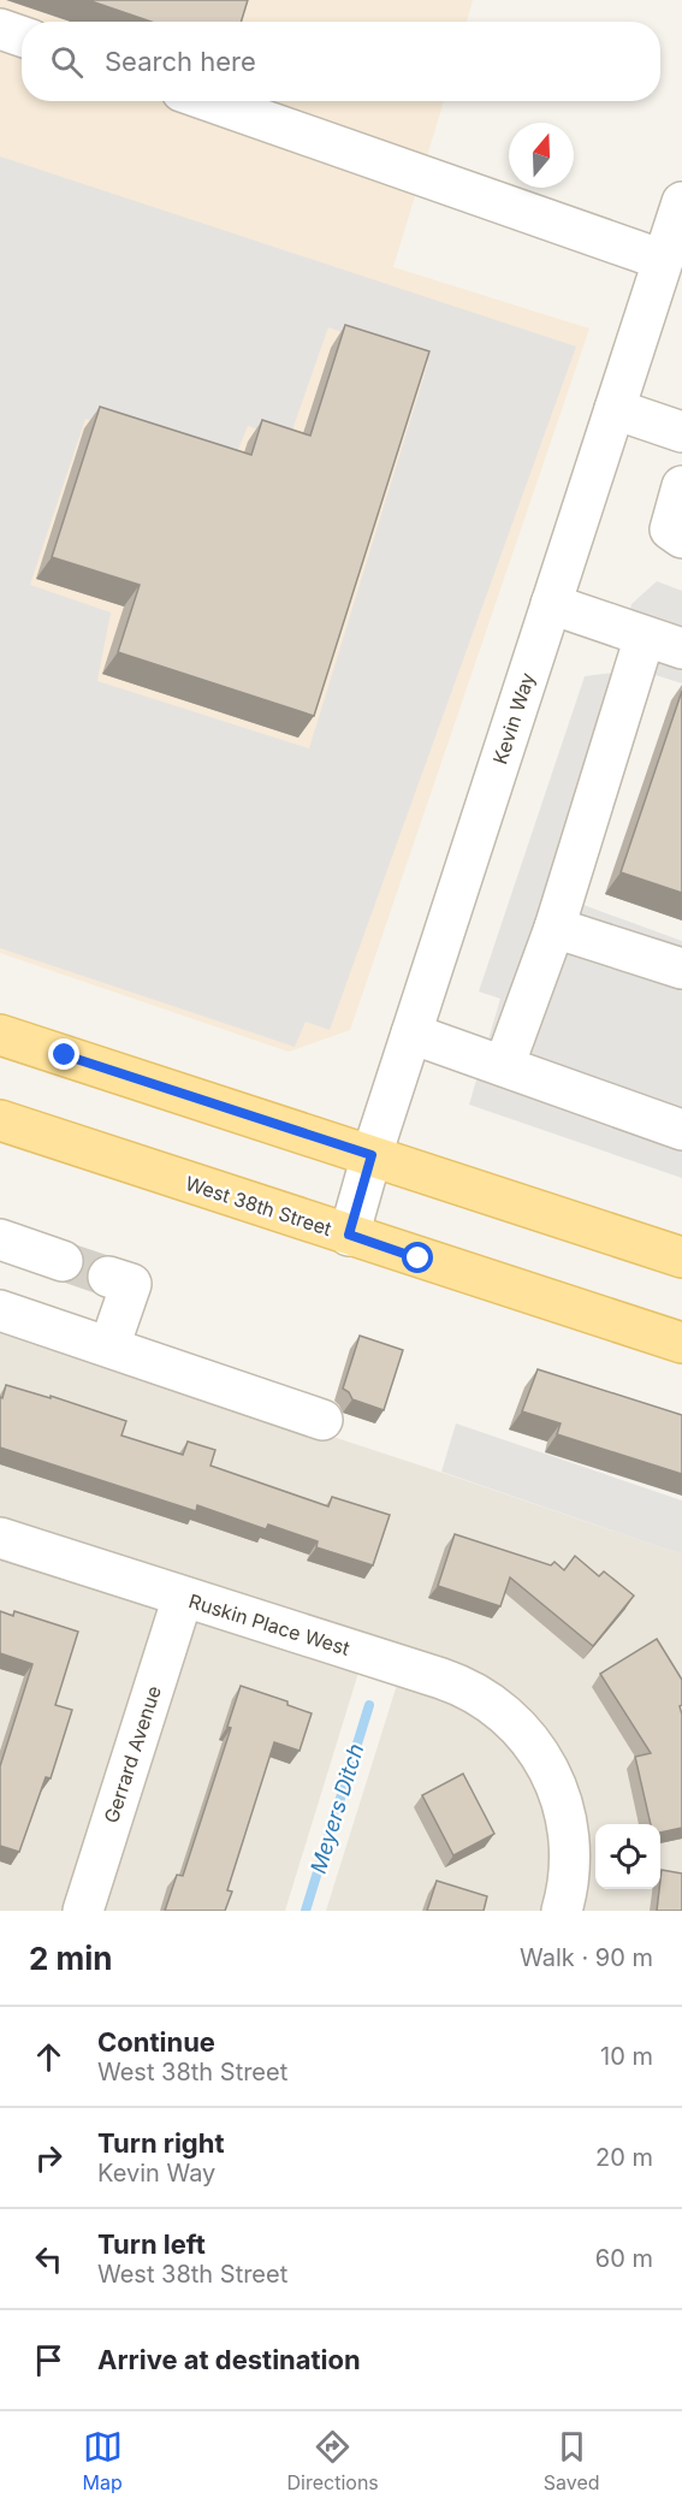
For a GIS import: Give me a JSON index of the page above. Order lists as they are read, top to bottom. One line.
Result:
{"streets":{"main road":["West 38th Street"],"street":["Kevin Way","Ruskin Place West","Gerrard Avenue"]},"crossings":[["Kevin Way","West 38th Street"],["Ruskin Place West","Gerrard Avenue"]],"water":["Meyers Ditch"],"north":"top","page":{"search":"Search here","heading":["2 min","Walk · 90 m"],"list":[["Continue","West 38th Street","10 m"],["Turn right","Kevin Way","20 m"],["Turn left","West 38th Street","60 m"],"Arrive at destination"],"nav":["Map","Directions","Saved"]}}
